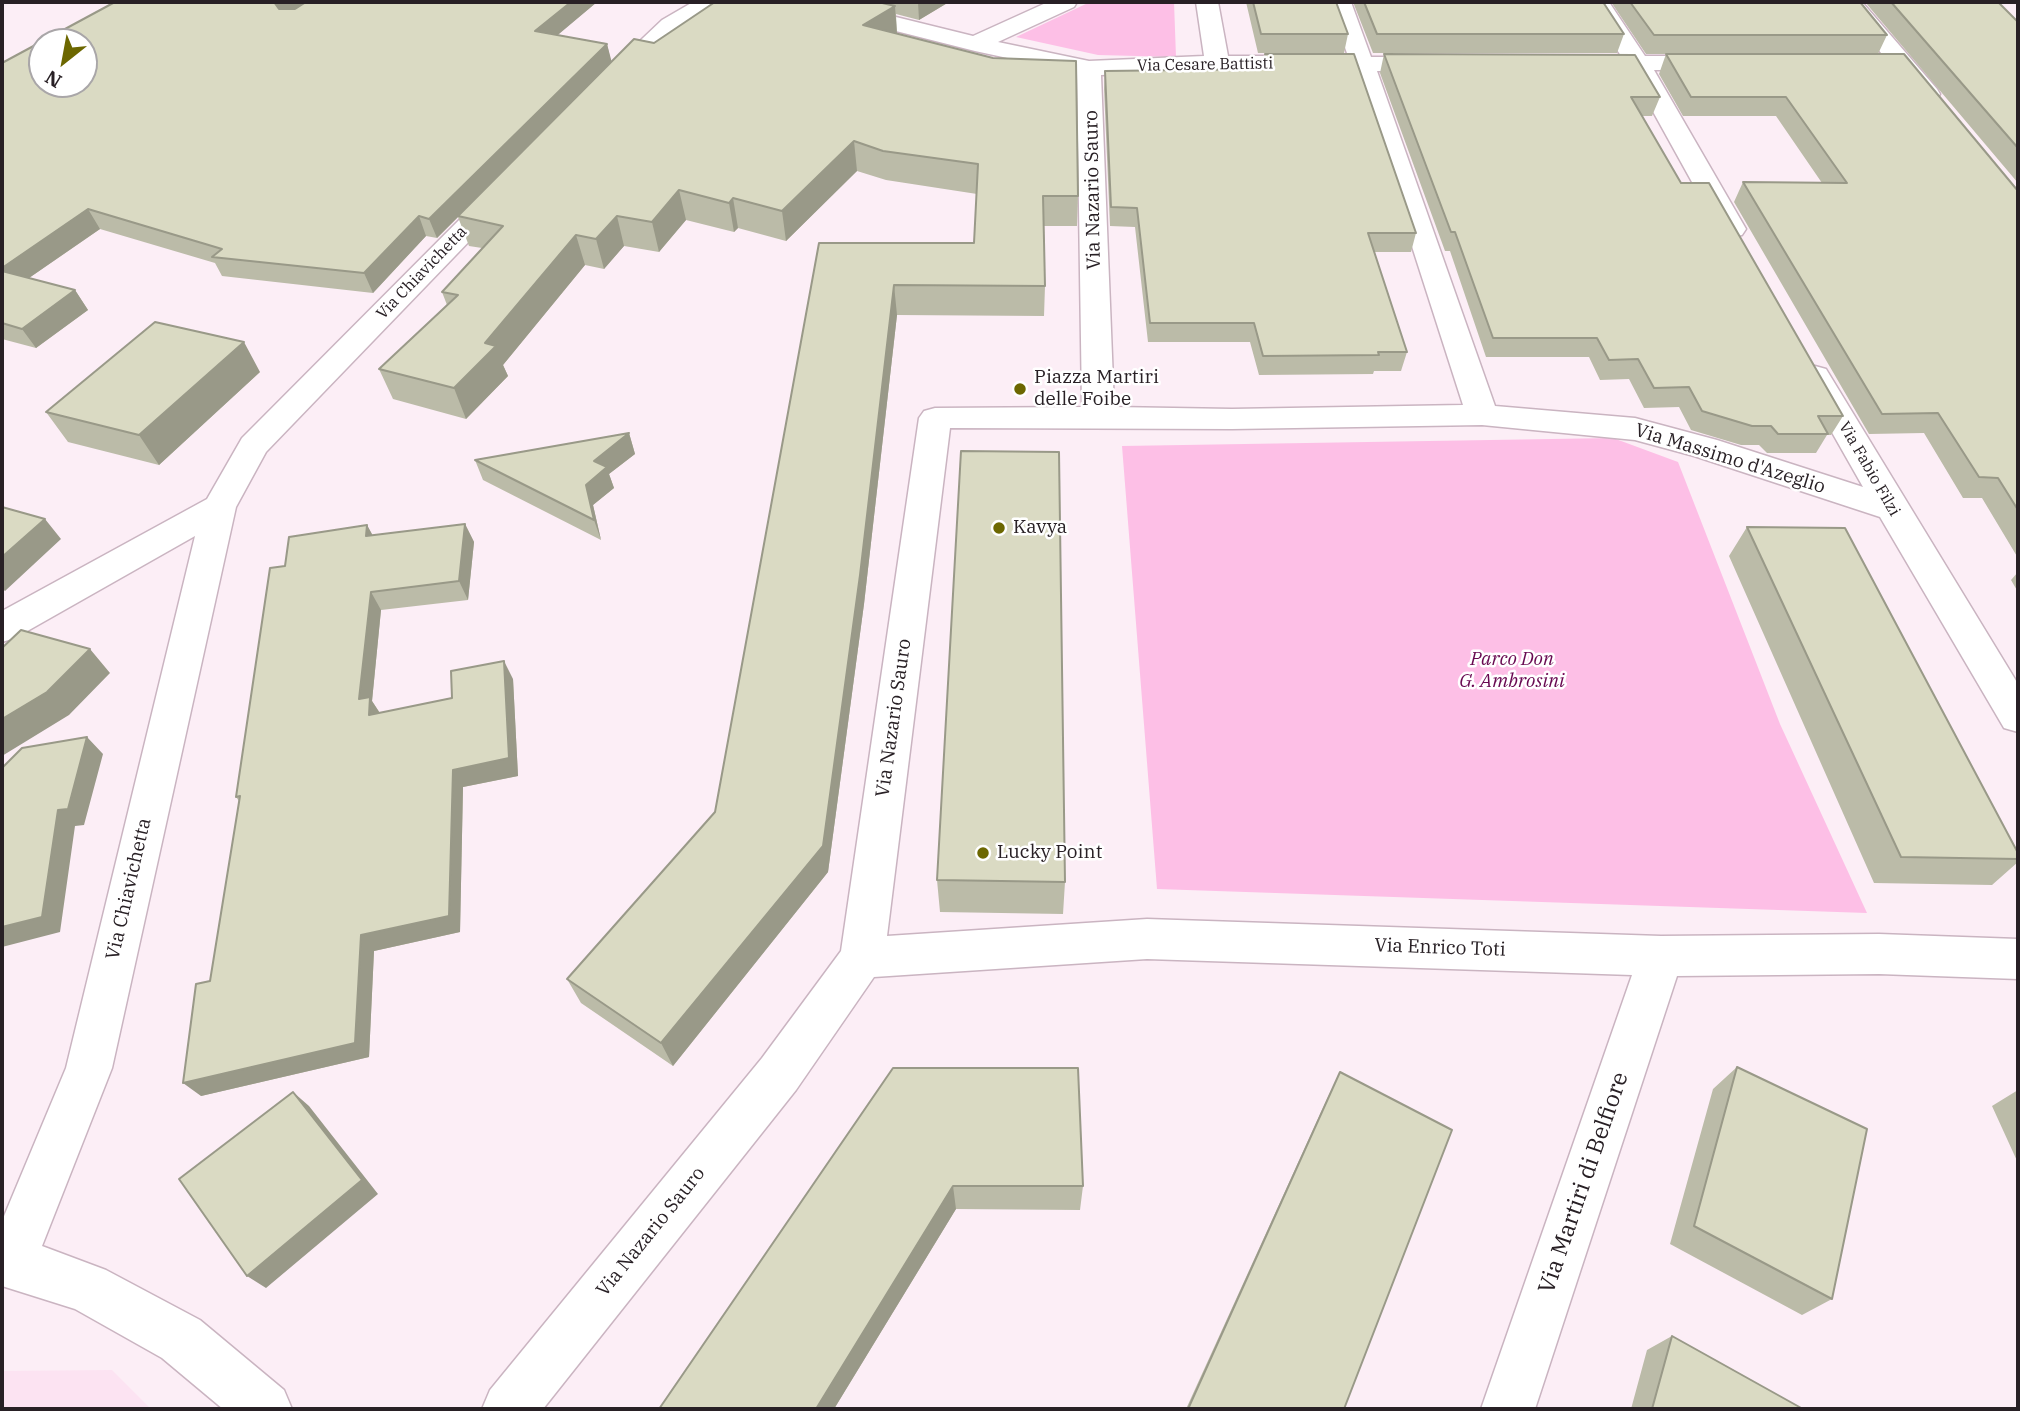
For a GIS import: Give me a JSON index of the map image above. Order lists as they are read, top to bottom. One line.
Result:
{"streets":{"street":["Via Cesare Battisti","Via Nazario Sauro","Via Chiavichetta","Via Massimo d'Azeglio","Via Fabio Filzi","Via Enrico Toti","Via Martiri di Belfiore"]},"crossings":[["Via Cesare Battisti","Via Nazario Sauro"],["Via Nazario Sauro","Via Massimo d'Azeglio"],["Via Nazario Sauro","Via Enrico Toti"],["Via Massimo d'Azeglio","Via Fabio Filzi"],["Via Enrico Toti","Via Martiri di Belfiore"]],"parks":["Parco Don G. Ambrosini"],"places":["Piazza Martiri delle Foibe","Kavya","Lucky Point"],"north":"bottom left"}
